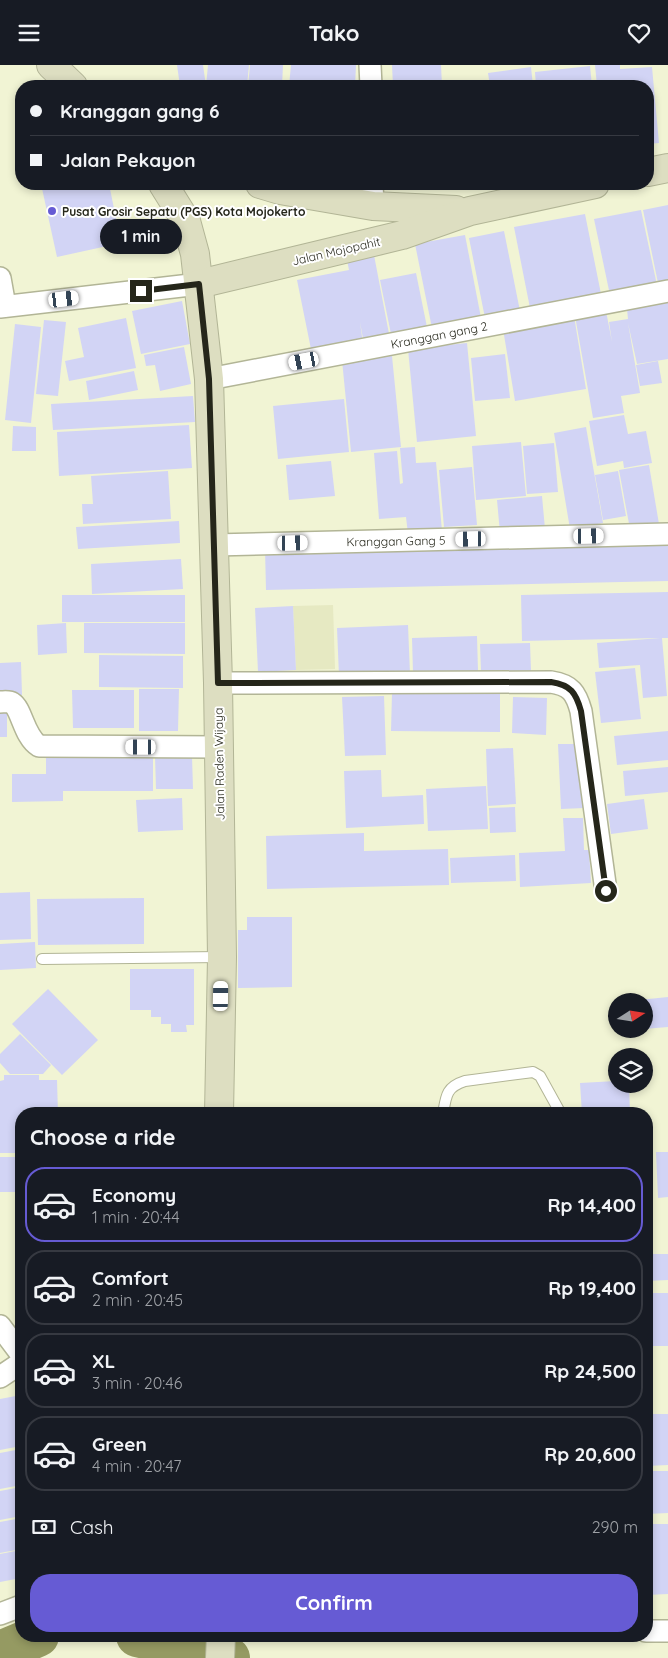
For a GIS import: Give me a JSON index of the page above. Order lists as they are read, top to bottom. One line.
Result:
{"streets":{"main road":["Jalan Mojopahit","Jalan Raden Wijaya"],"street":["Kranggan gang 2","Kranggan Gang 5"]},"crossings":[["Jalan Mojopahit","Jalan Raden Wijaya"],["Kranggan gang 2","Jalan Raden Wijaya"],["Kranggan Gang 5","Jalan Raden Wijaya"]],"places":["Pusat Grosir Sepatu (PGS) Kota Mojokerto"],"north":"right","page":{"header":"Tako","banner":["Kranggan gang 6","Jalan Pekayon"],"bubble":"1 min","heading":"Choose a ride","list":[{"name":"Economy","note":"1 min · 20:44","value":"Rp 14,400"},{"name":"Comfort","note":"2 min · 20:45","value":"Rp 19,400"},{"name":"XL","note":"3 min · 20:46","value":"Rp 24,500"},{"name":"Green","note":"4 min · 20:47","value":"Rp 20,600"}],"pay":["Cash","290 m"],"buttons":"Confirm"}}
